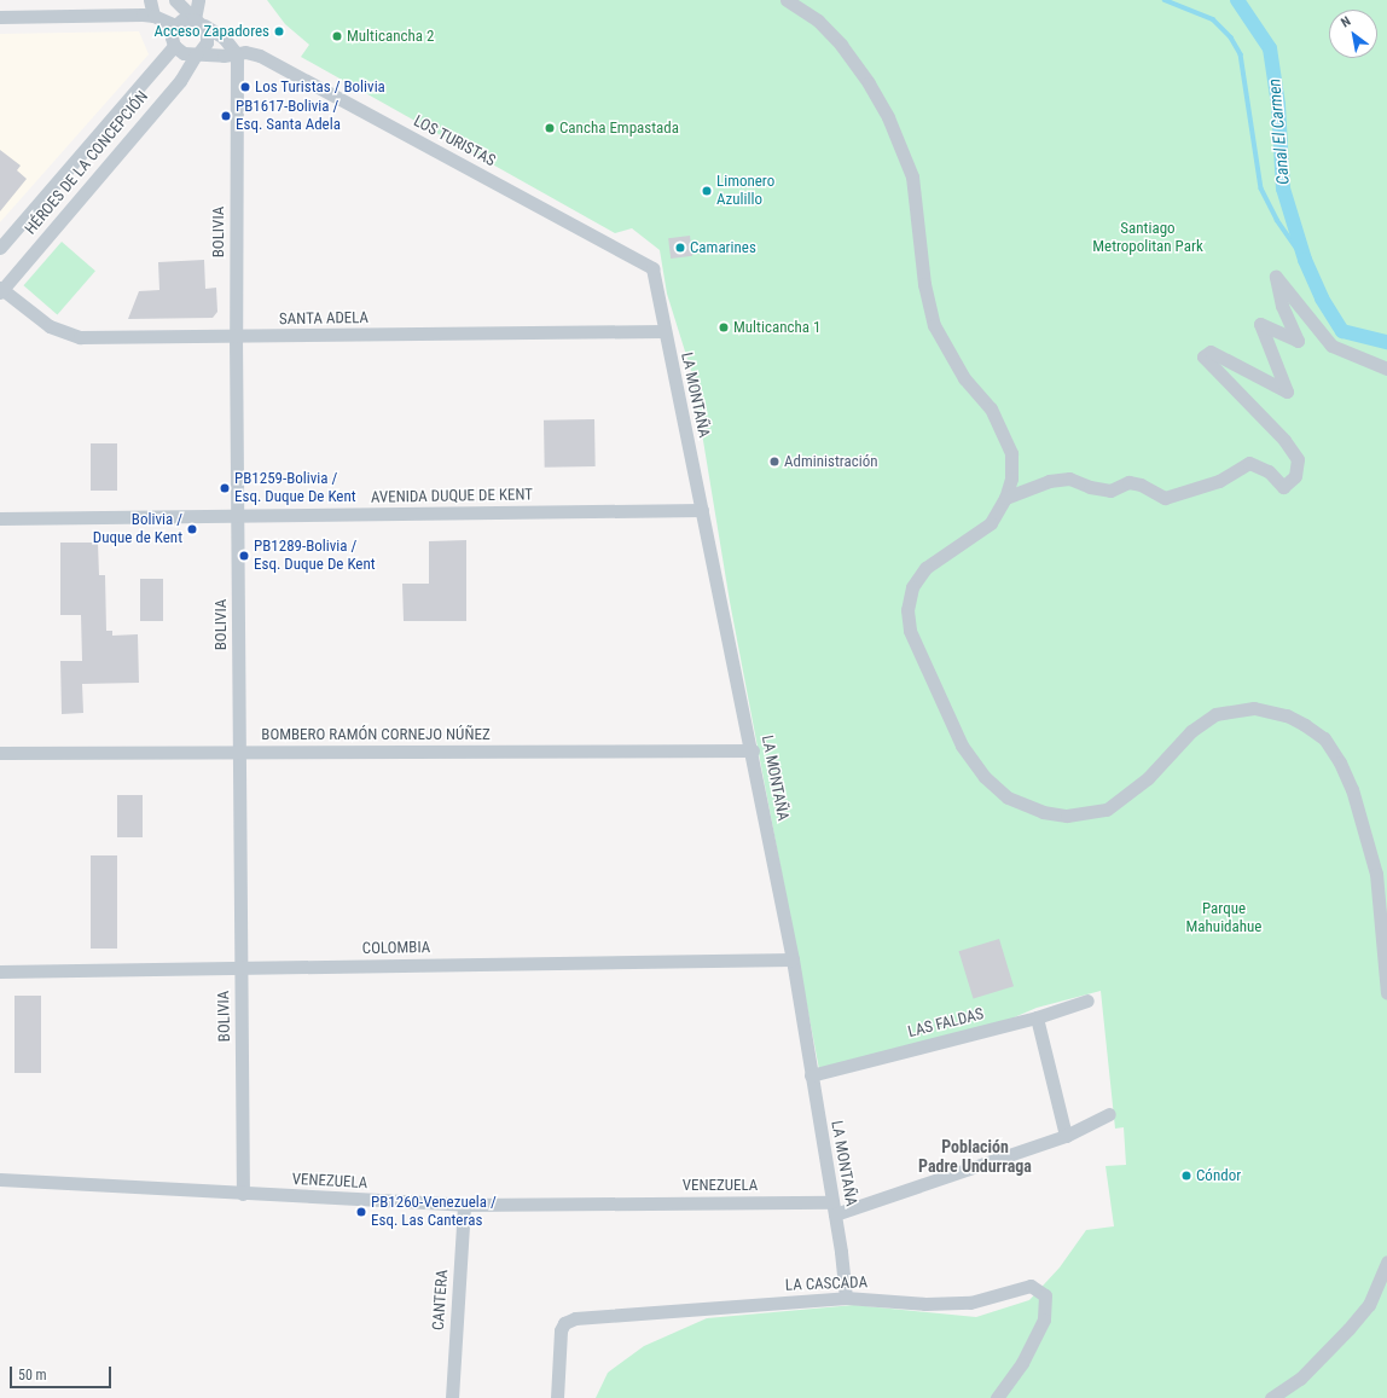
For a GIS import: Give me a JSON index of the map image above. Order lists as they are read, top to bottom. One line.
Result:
{"streets":{"street":["LOS TURISTAS","HÉROES DE LA CONCEPCIÓN","BOLIVIA","SANTA ADELA","LA MONTAÑA","AVENIDA DUQUE DE KENT","BOMBERO RAMÓN CORNEJO NÚÑEZ","COLOMBIA","LAS FALDAS","VENEZUELA","LA CASCADA","CANTERA"]},"crossings":[["LOS TURISTAS","HÉROES DE LA CONCEPCIÓN"],["LOS TURISTAS","BOLIVIA"],["LOS TURISTAS","LA MONTAÑA"],["HÉROES DE LA CONCEPCIÓN","SANTA ADELA"],["BOLIVIA","SANTA ADELA"],["BOLIVIA","AVENIDA DUQUE DE KENT"],["BOLIVIA","BOMBERO RAMÓN CORNEJO NÚÑEZ"],["BOLIVIA","COLOMBIA"],["BOLIVIA","VENEZUELA"],["SANTA ADELA","LA MONTAÑA"],["LA MONTAÑA","AVENIDA DUQUE DE KENT"],["LA MONTAÑA","BOMBERO RAMÓN CORNEJO NÚÑEZ"],["LA MONTAÑA","COLOMBIA"],["LA MONTAÑA","LAS FALDAS"],["LA MONTAÑA","VENEZUELA"],["LA MONTAÑA","LA CASCADA"],["VENEZUELA","CANTERA"]],"districts":["Población Padre Undurraga"],"water":["Canal El Carmen"],"parks":["Santiago Metropolitan Park","Parque Mahuidahue"],"places":["Acceso Zapadores","Multicancha 2","Los Turistas / Bolivia","PB1617-Bolivia / Esq. Santa Adela","Cancha Empastada","Limonero Azulillo","Camarines","Multicancha 1","Administración","PB1259-Bolivia / Esq. Duque De Kent","Bolivia / Duque de Kent","PB1289-Bolivia / Esq. Duque De Kent","Cóndor","PB1260-Venezuela / Esq. Las Canteras"],"scale_bar":"50 m","north":"top left"}
